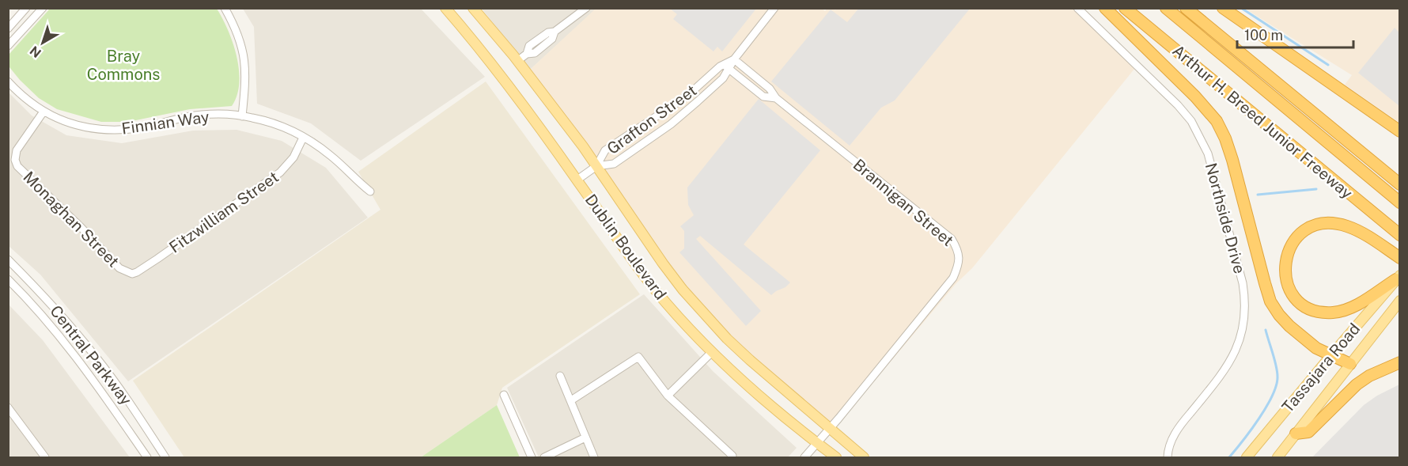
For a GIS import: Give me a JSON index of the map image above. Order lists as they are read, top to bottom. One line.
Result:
{"streets":{"highway":["Arthur H. Breed Junior Freeway"],"main road":["Dublin Boulevard","Tassajara Road"],"street":["Grafton Street","Finnian Way","Brannigan Street","Fitzwilliam Street","Northside Drive","Monaghan Street","Central Parkway"]},"crossings":[["Grafton Street","Brannigan Street"],["Grafton Street","Dublin Boulevard"],["Finnian Way","Fitzwilliam Street"],["Finnian Way","Monaghan Street"],["Brannigan Street","Dublin Boulevard"],["Fitzwilliam Street","Monaghan Street"]],"parks":["Bray Commons"],"scale_bar":"100 m","north":"bottom left"}
